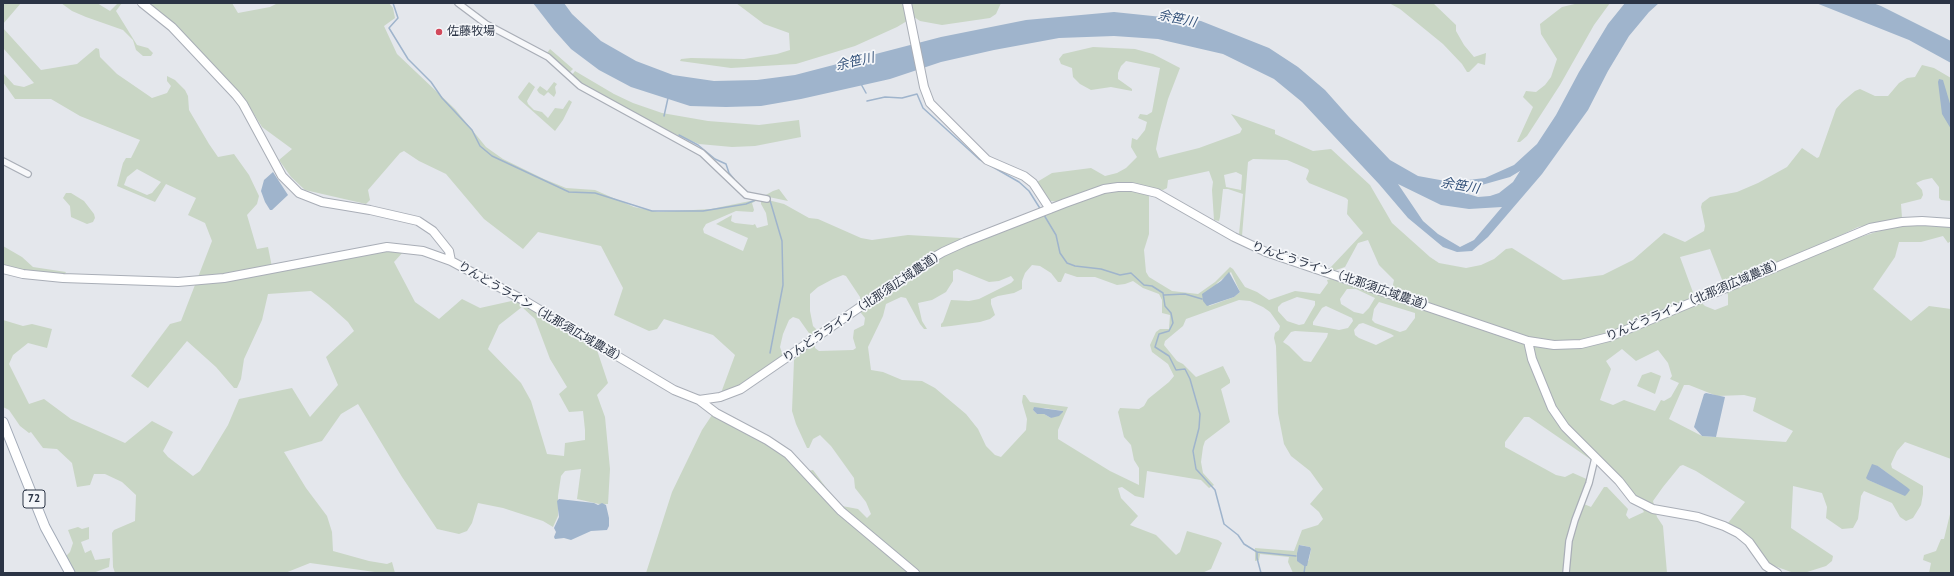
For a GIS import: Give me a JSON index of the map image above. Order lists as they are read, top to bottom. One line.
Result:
{"streets":{"main road":["72"],"street":["りんどうライン（北那須広域農道）"]},"water":["余笹川"],"places":["佐藤牧場"]}
